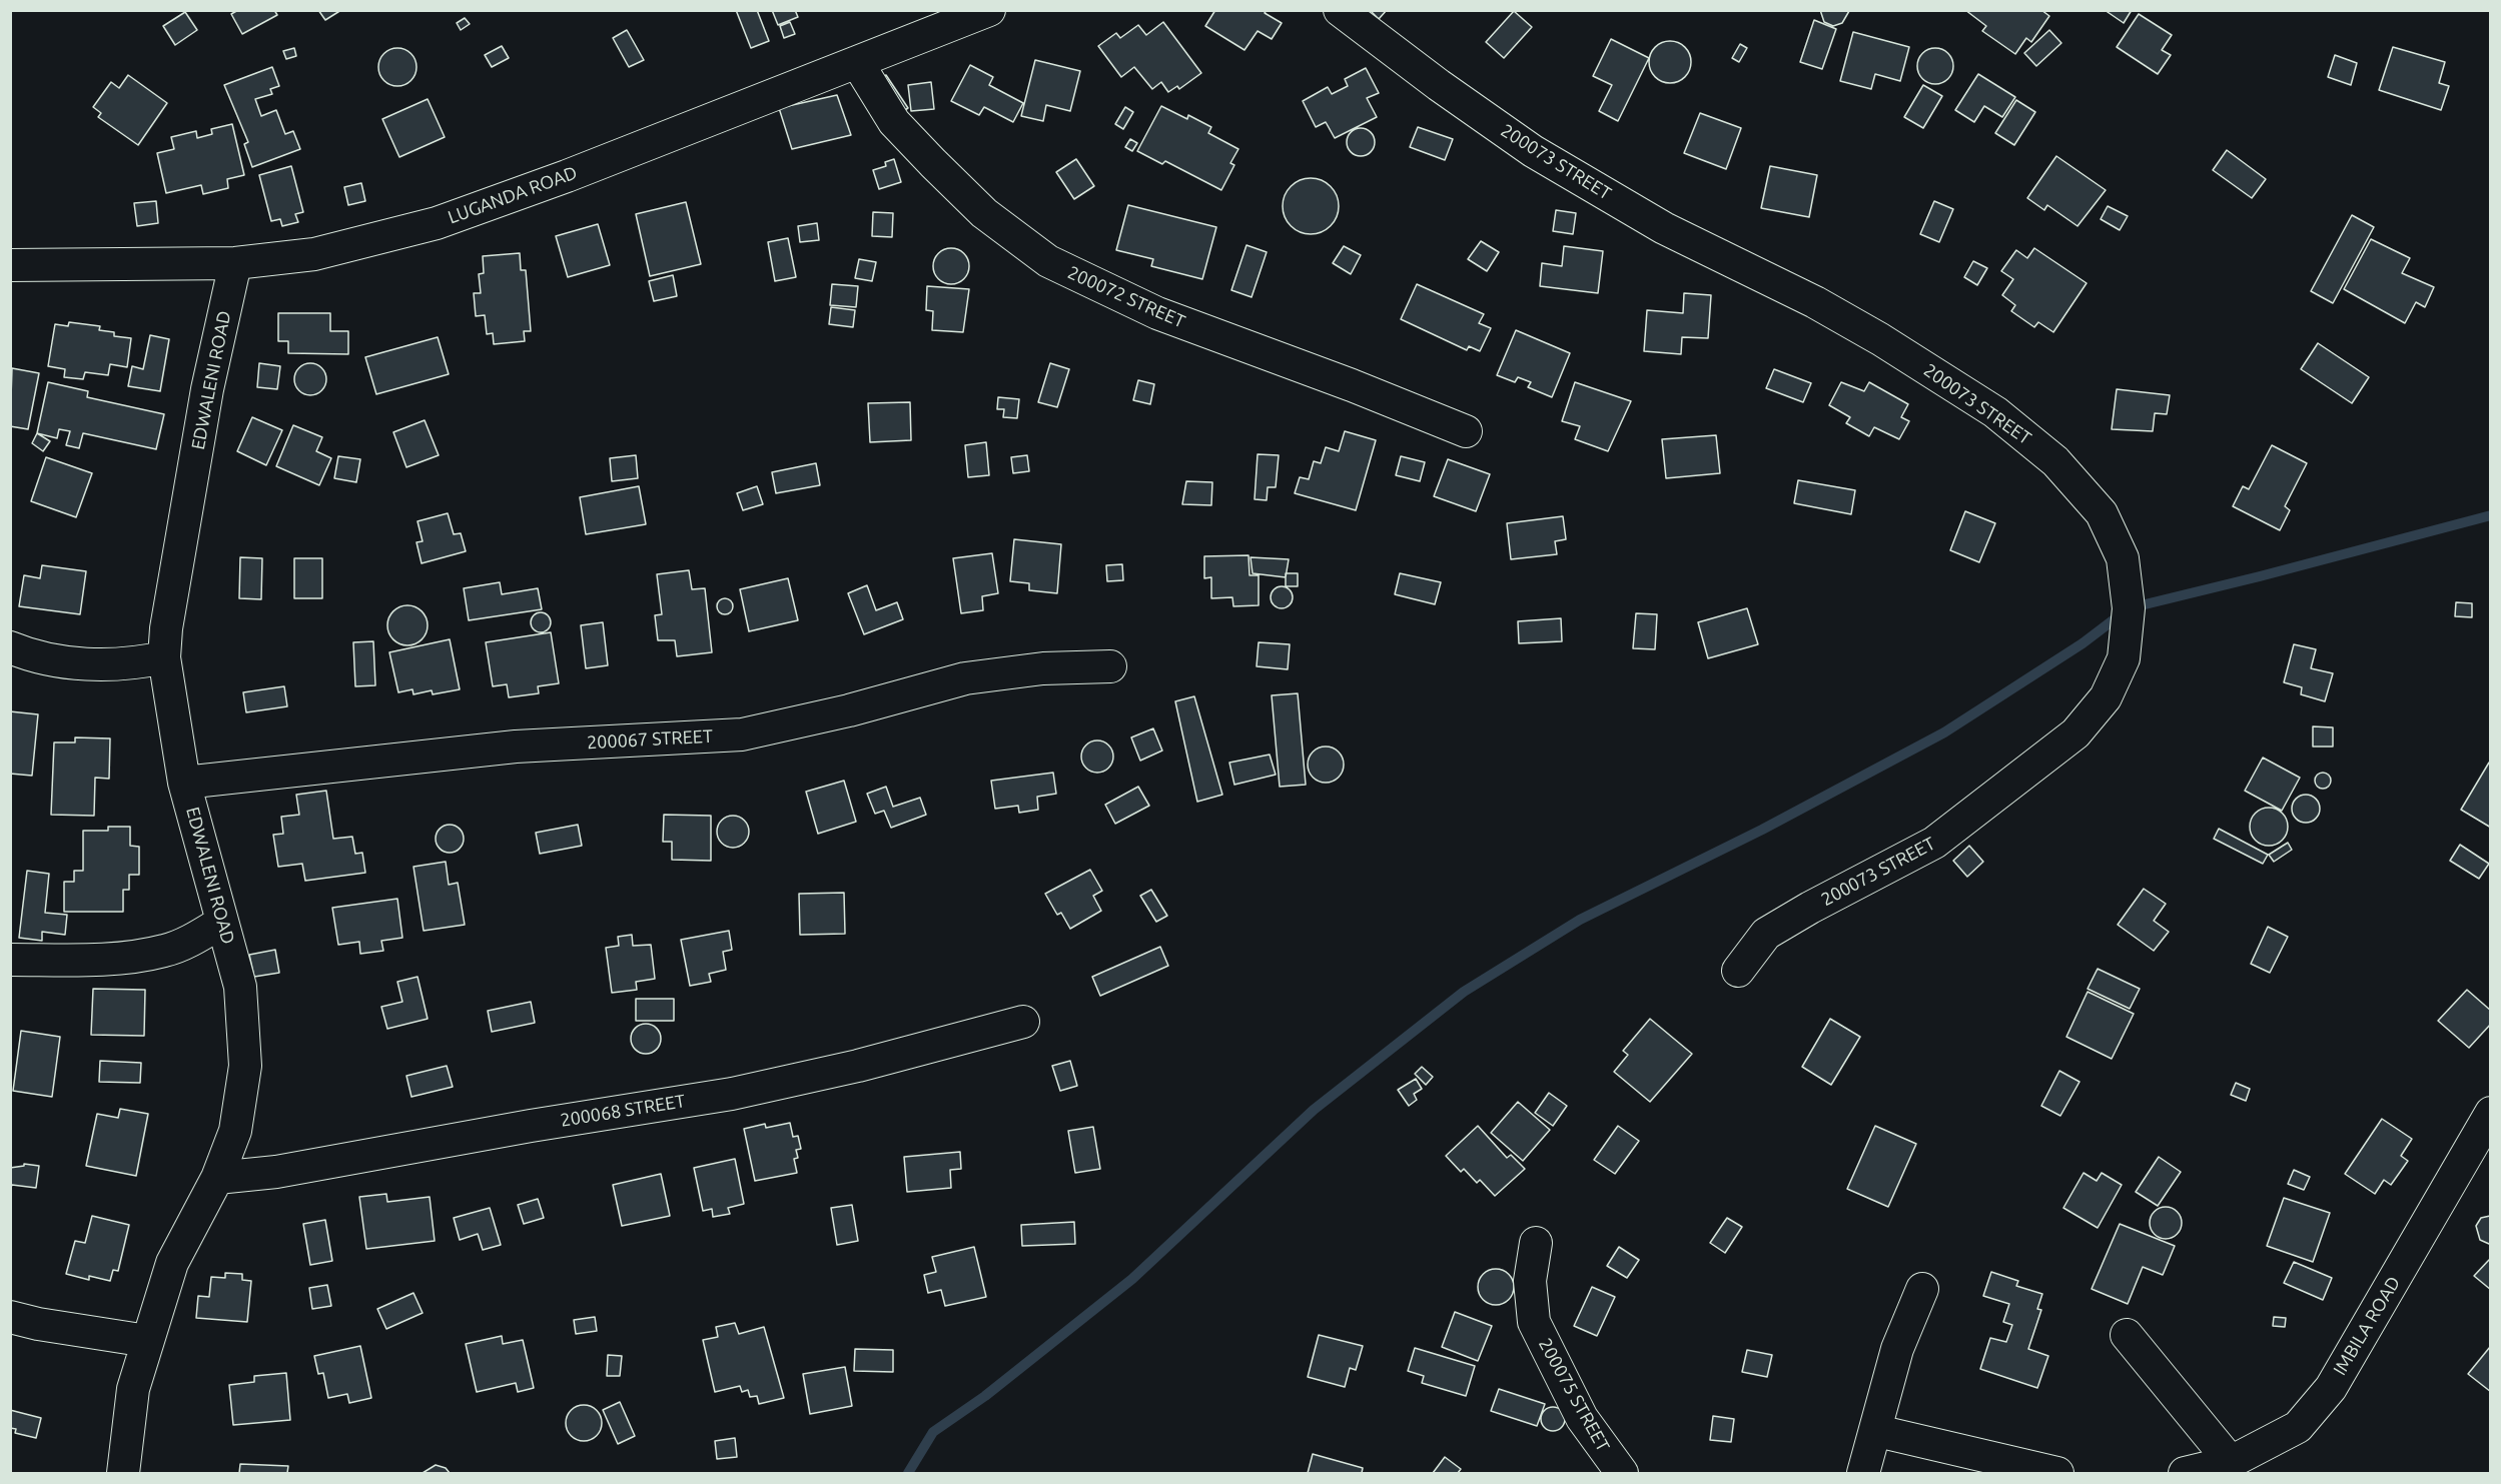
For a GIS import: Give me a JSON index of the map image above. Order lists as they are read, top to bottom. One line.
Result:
{"streets":{"street":["200073 STREET","LUGANDA ROAD","200072 STREET","EDWALENI ROAD","200067 STREET","200068 STREET","IMBILA ROAD","200075 STREET"]},"crossings":[["LUGANDA ROAD","200072 STREET"],["LUGANDA ROAD","EDWALENI ROAD"],["EDWALENI ROAD","200067 STREET"],["EDWALENI ROAD","200068 STREET"]]}
